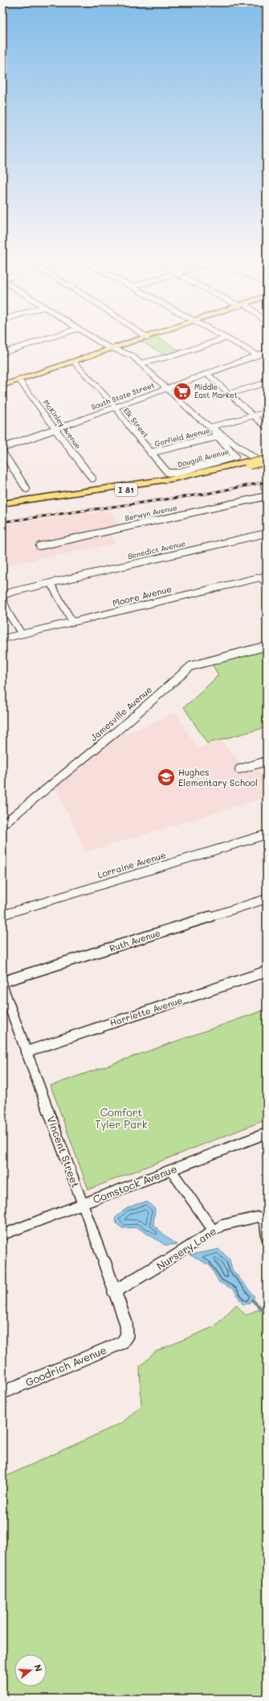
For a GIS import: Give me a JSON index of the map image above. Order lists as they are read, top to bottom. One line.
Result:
{"streets":{"highway":["I 81"],"street":["South State Street","Elk Street","McKinley Avenue","Garfield Avenue","Dougall Avenue","Berwyn Avenue","Benedict Avenue","Moore Avenue","Jamesville Avenue","Lorraine Avenue","Ruth Avenue","Harriette Avenue","Vincent Street","Comstock Avenue","Nursery Lane","Goodrich Avenue"]},"crossings":[["South State Street","Elk Street"],["South State Street","McKinley Avenue"],["Elk Street","Garfield Avenue"],["Elk Street","Dougall Avenue"],["Harriette Avenue","Vincent Street"],["Vincent Street","Comstock Avenue"],["Vincent Street","Nursery Lane"],["Vincent Street","Goodrich Avenue"]],"parks":["Comfort Tyler Park"],"places":{"supermarket":["Middle East Market"],"school or university":["Hughes Elementary School"]},"north":"right"}
